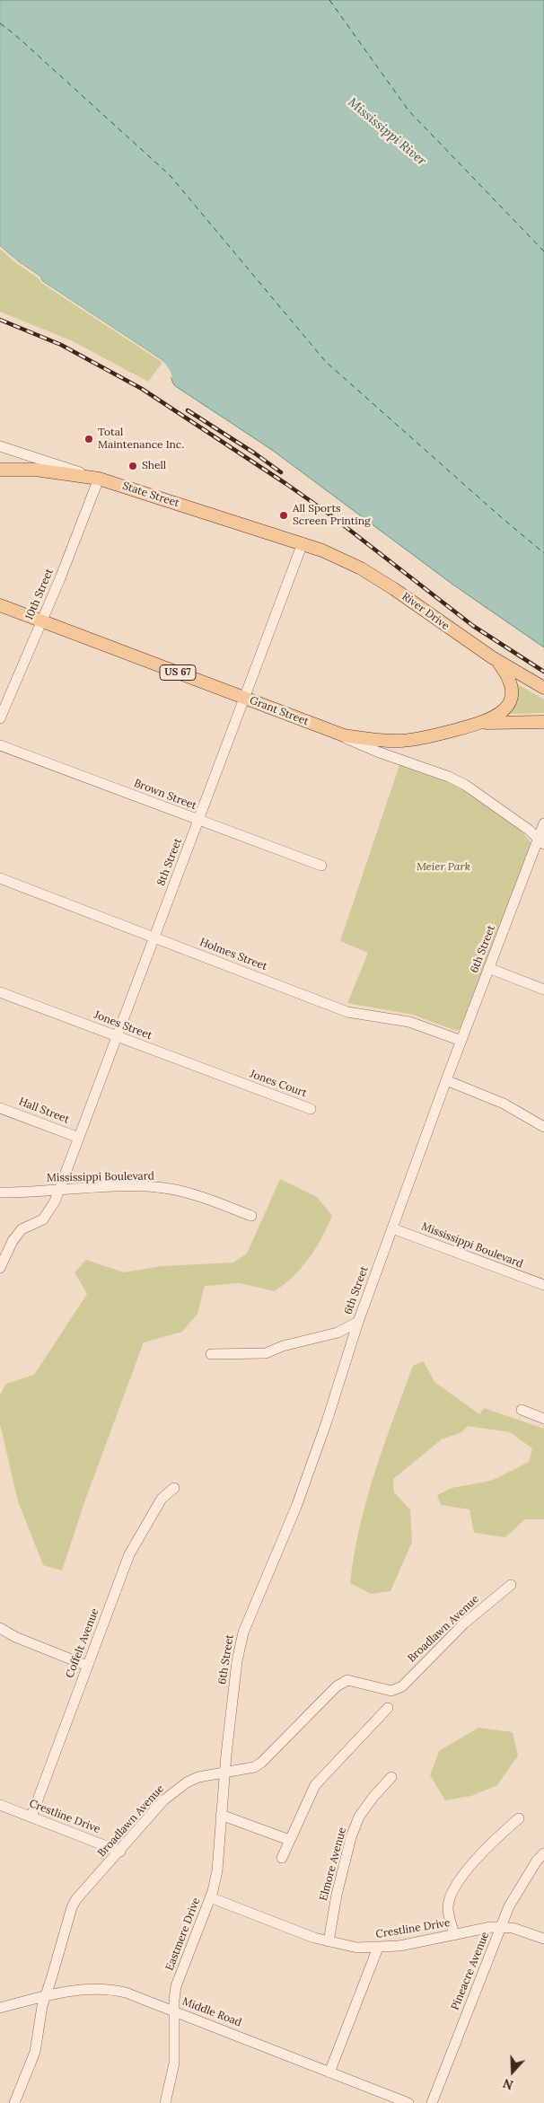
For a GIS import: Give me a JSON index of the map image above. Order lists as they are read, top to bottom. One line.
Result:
{"streets":{"main road":["State Street","River Drive","US 67","Grant Street"],"street":["10th Street","Brown Street","8th Street","6th Street","Holmes Street","Jones Street","Jones Court","Hall Street","Mississippi Boulevard","Broadlawn Avenue","Coffelt Avenue","Crestline Drive","Elmore Avenue","Eastmere Drive","Pineacre Avenue","Middle Road"]},"crossings":[["State Street","10th Street"],["State Street","River Drive"],["State Street","8th Street"],["10th Street","Grant Street"],["River Drive","8th Street"],["US 67","Grant Street"],["Grant Street","8th Street"],["Grant Street","6th Street"],["Brown Street","8th Street"],["8th Street","Holmes Street"],["8th Street","Jones Street"],["8th Street","Hall Street"],["8th Street","Mississippi Boulevard"],["6th Street","Holmes Street"],["6th Street","Mississippi Boulevard"],["6th Street","Broadlawn Avenue"],["6th Street","Eastmere Drive"],["Jones Street","Jones Court"],["Broadlawn Avenue","Crestline Drive"],["Broadlawn Avenue","Eastmere Drive"],["Broadlawn Avenue","Middle Road"],["Coffelt Avenue","Crestline Drive"],["Crestline Drive","Elmore Avenue"],["Crestline Drive","Eastmere Drive"],["Crestline Drive","Pineacre Avenue"],["Eastmere Drive","Middle Road"]],"water":["Mississippi River"],"parks":["Meier Park"],"places":["Total Maintenance Inc.","Shell","All Sports Screen Printing"],"north":"bottom"}
